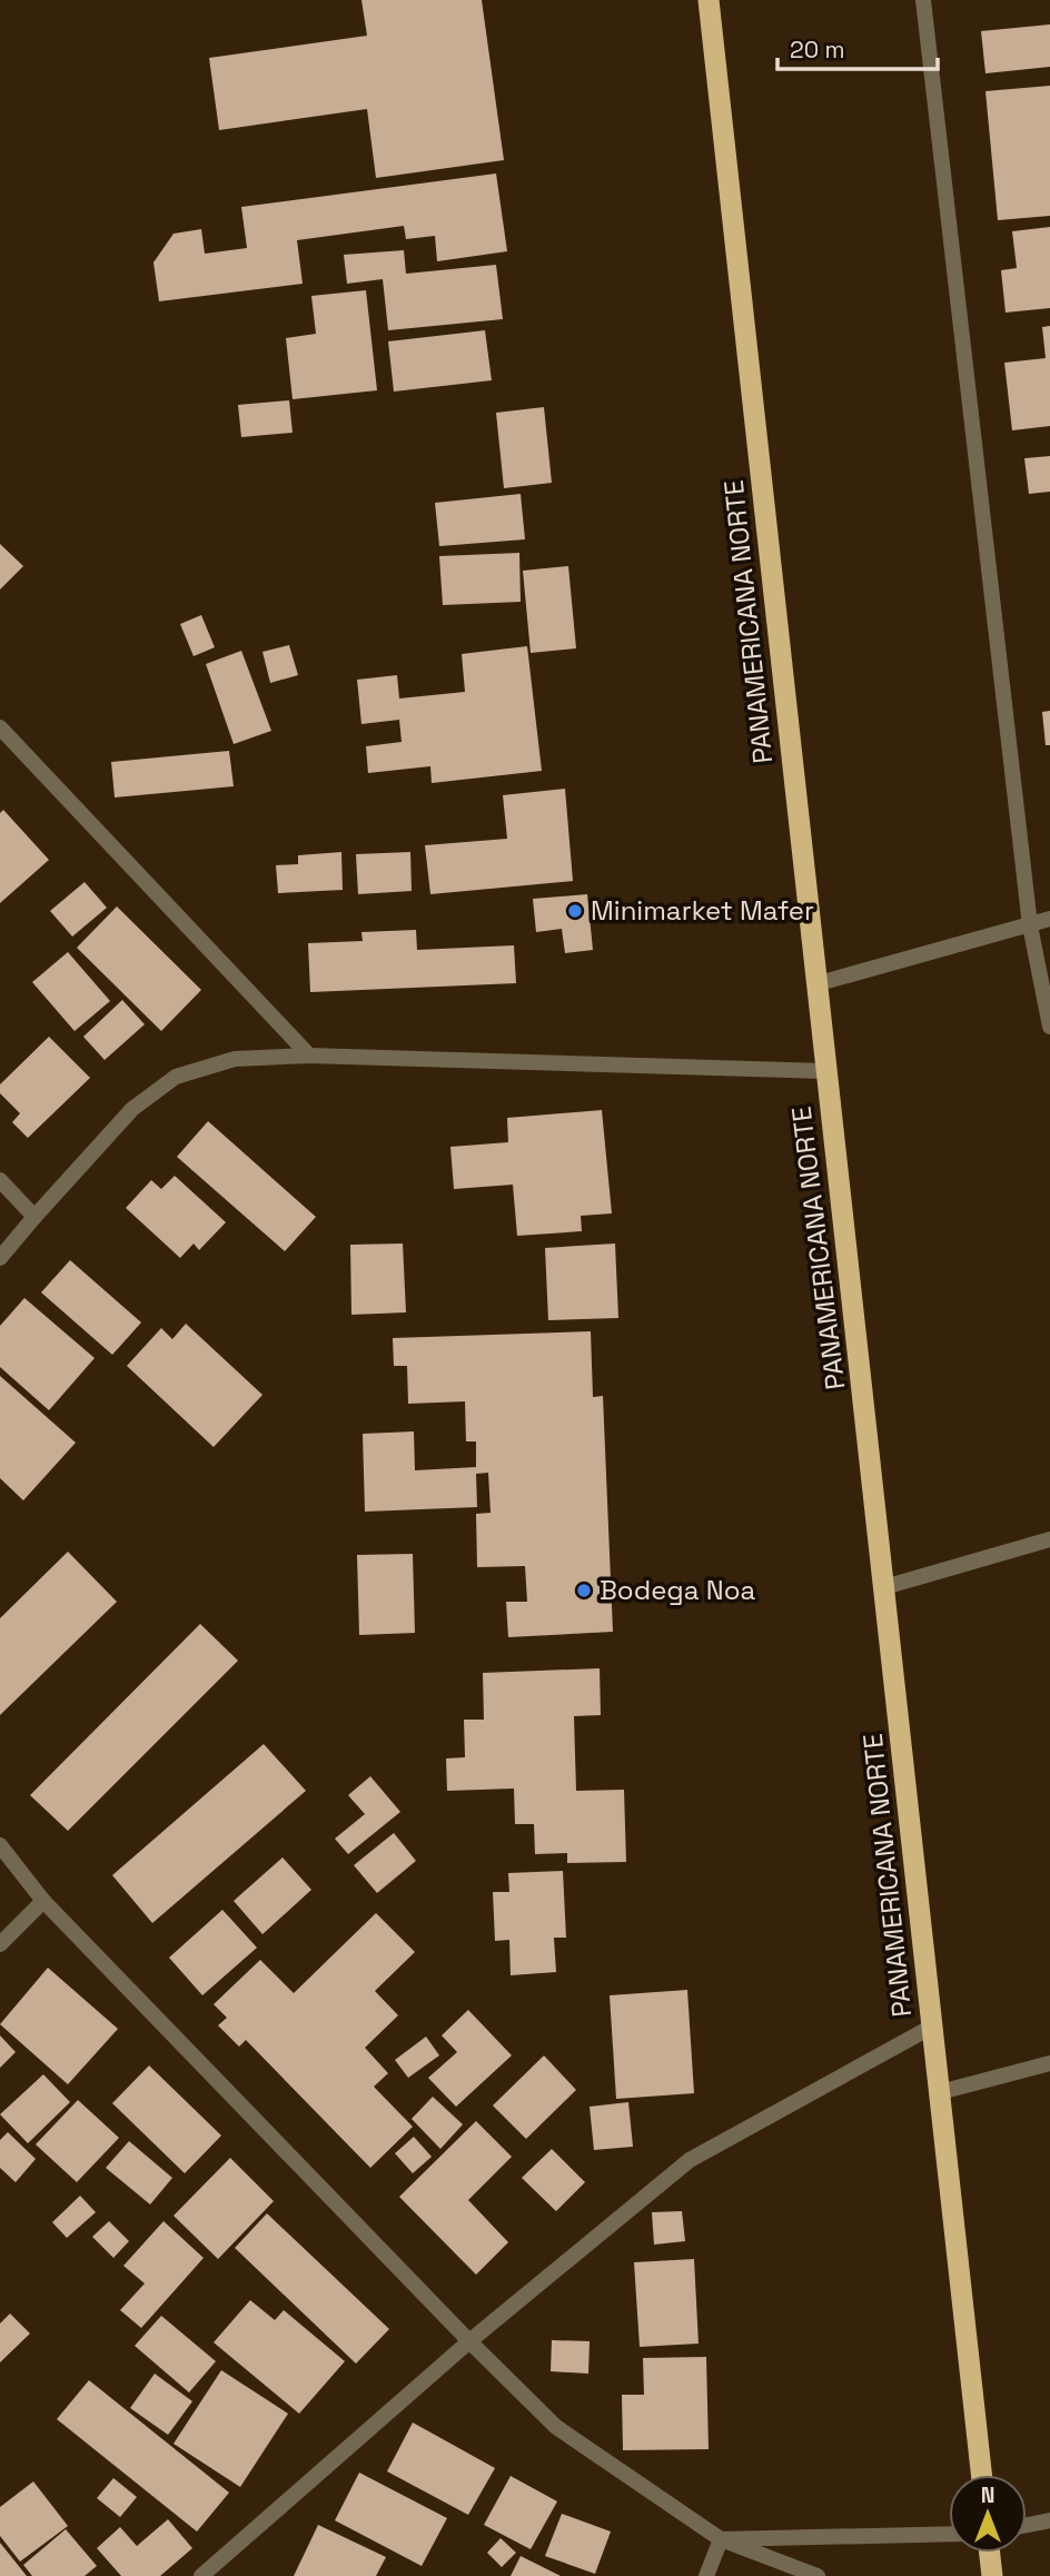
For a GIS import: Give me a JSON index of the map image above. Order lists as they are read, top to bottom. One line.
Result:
{"streets":{"highway":["PANAMERICANA NORTE"]},"places":["Minimarket Mafer","Bodega Noa"],"scale_bar":"20 m","north":"top"}
